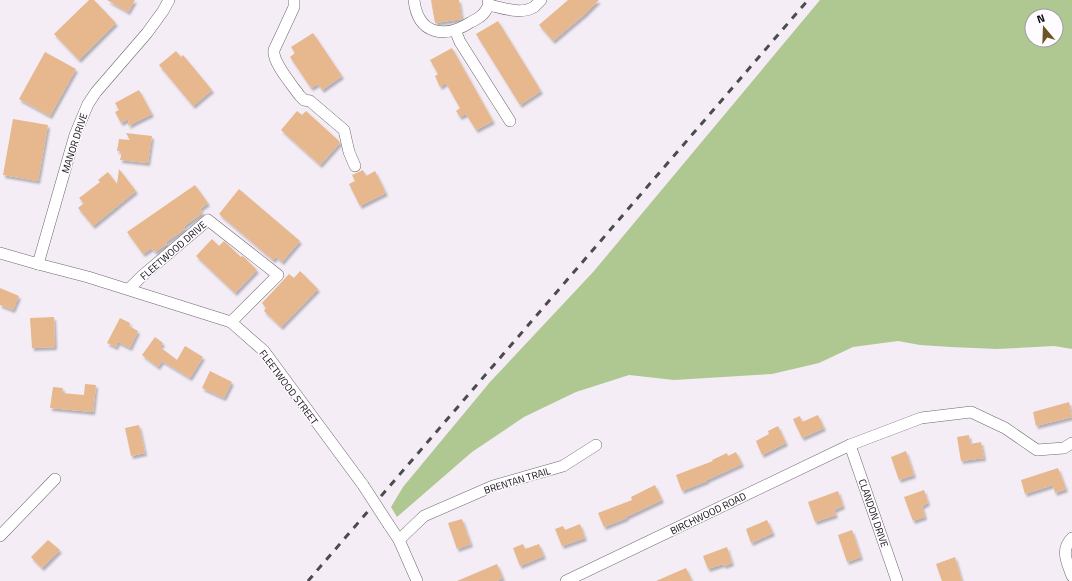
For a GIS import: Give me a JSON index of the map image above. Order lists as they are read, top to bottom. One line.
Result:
{"streets":{"street":["MANOR DRIVE","FLEETWOOD DRIVE","FLEETWOOD STREET","BRENTAN TRAIL","BIRCHWOOD ROAD","CLANDON DRIVE"]},"crossings":[["MANOR DRIVE","FLEETWOOD STREET"],["FLEETWOOD DRIVE","FLEETWOOD STREET"],["FLEETWOOD STREET","BRENTAN TRAIL"],["BIRCHWOOD ROAD","CLANDON DRIVE"]],"north":"top"}
